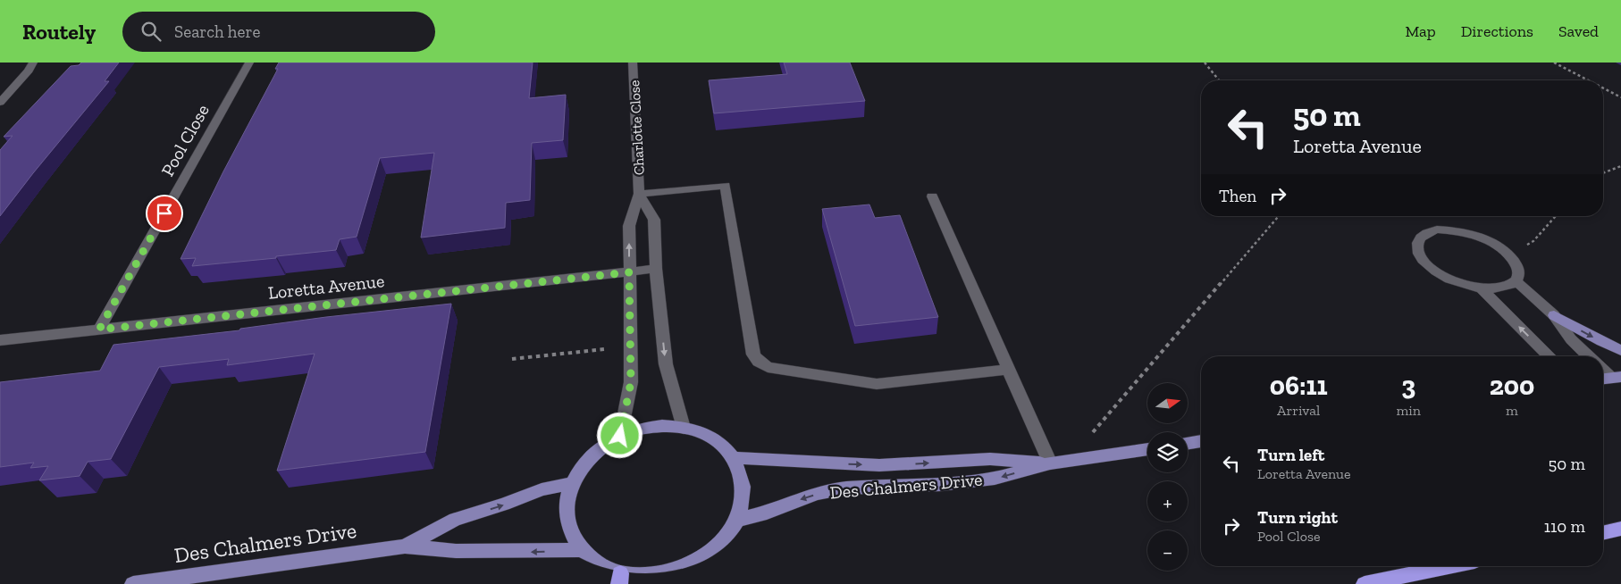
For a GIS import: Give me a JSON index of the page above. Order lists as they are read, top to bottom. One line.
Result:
{"streets":{"main road":["Des Chalmers Drive"],"street":["Charlotte Close","Pool Close","Loretta Avenue"]},"crossings":[["Charlotte Close","Loretta Avenue"],["Pool Close","Loretta Avenue"]],"north":"right","page":{"header":"Routely","search":"Search here","nav":["Map","Directions","Saved"],"turn":["50 m","Loretta Avenue"],"then":"Then","eta":["06:11","Arrival","3","min","200","m"],"map_buttons":["+","−"],"list":[{"name":"Turn left","note":"Loretta Avenue","value":"50 m"},{"name":"Turn right","note":"Pool Close","value":"110 m"}]}}
